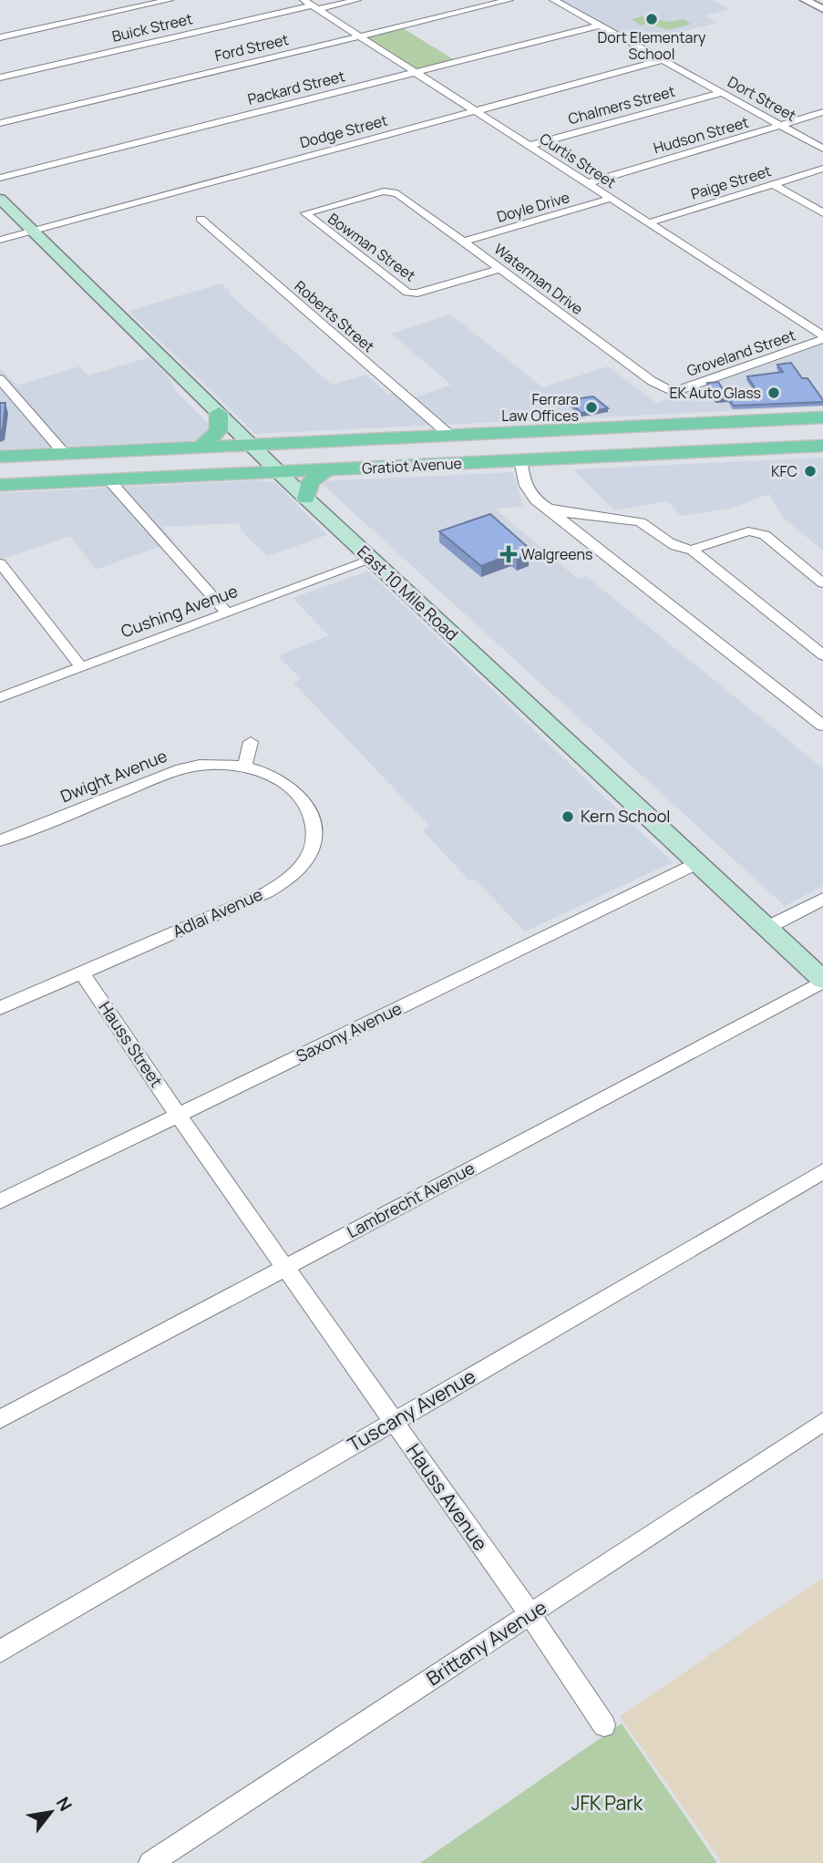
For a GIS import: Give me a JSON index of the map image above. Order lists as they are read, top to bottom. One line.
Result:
{"streets":{"main road":["Gratiot Avenue","East 10 Mile Road"],"street":["Buick Street","Ford Street","Packard Street","Dort Street","Chalmers Street","Dodge Street","Hudson Street","Curtis Street","Paige Street","Doyle Drive","Bowman Street","Waterman Drive","Roberts Street","Groveland Street","Cushing Avenue","Dwight Avenue","Adlai Avenue","Saxony Avenue","Hauss Street","Lambrecht Avenue","Tuscany Avenue","Hauss Avenue","Brittany Avenue"]},"crossings":[["Buick Street","Curtis Street"],["Ford Street","Curtis Street"],["Packard Street","Dort Street"],["Packard Street","Curtis Street"],["Dort Street","Chalmers Street"],["Dort Street","Dodge Street"],["Dort Street","Hudson Street"],["Chalmers Street","Curtis Street"],["Dodge Street","Curtis Street"],["Dodge Street","East 10 Mile Road"],["Hudson Street","Curtis Street"],["Curtis Street","Paige Street"],["Curtis Street","Doyle Drive"],["Curtis Street","Groveland Street"],["Doyle Drive","Waterman Drive"],["Bowman Street","Waterman Drive"],["Waterman Drive","Groveland Street"],["Roberts Street","Gratiot Avenue"],["Gratiot Avenue","East 10 Mile Road"],["East 10 Mile Road","Cushing Avenue"],["East 10 Mile Road","Saxony Avenue"],["East 10 Mile Road","Lambrecht Avenue"],["Dwight Avenue","Adlai Avenue"],["Adlai Avenue","Hauss Street"],["Saxony Avenue","Hauss Street"],["Saxony Avenue","Hauss Avenue"],["Hauss Street","Hauss Avenue"],["Lambrecht Avenue","Hauss Avenue"],["Tuscany Avenue","Hauss Avenue"],["Hauss Avenue","Brittany Avenue"]],"parks":["JFK Park"],"places":{"other":["Dort Elementary School","EK Auto Glass","Ferrara Law Offices","KFC","Kern School"],"health":["Walgreens"]},"north":"top right"}
